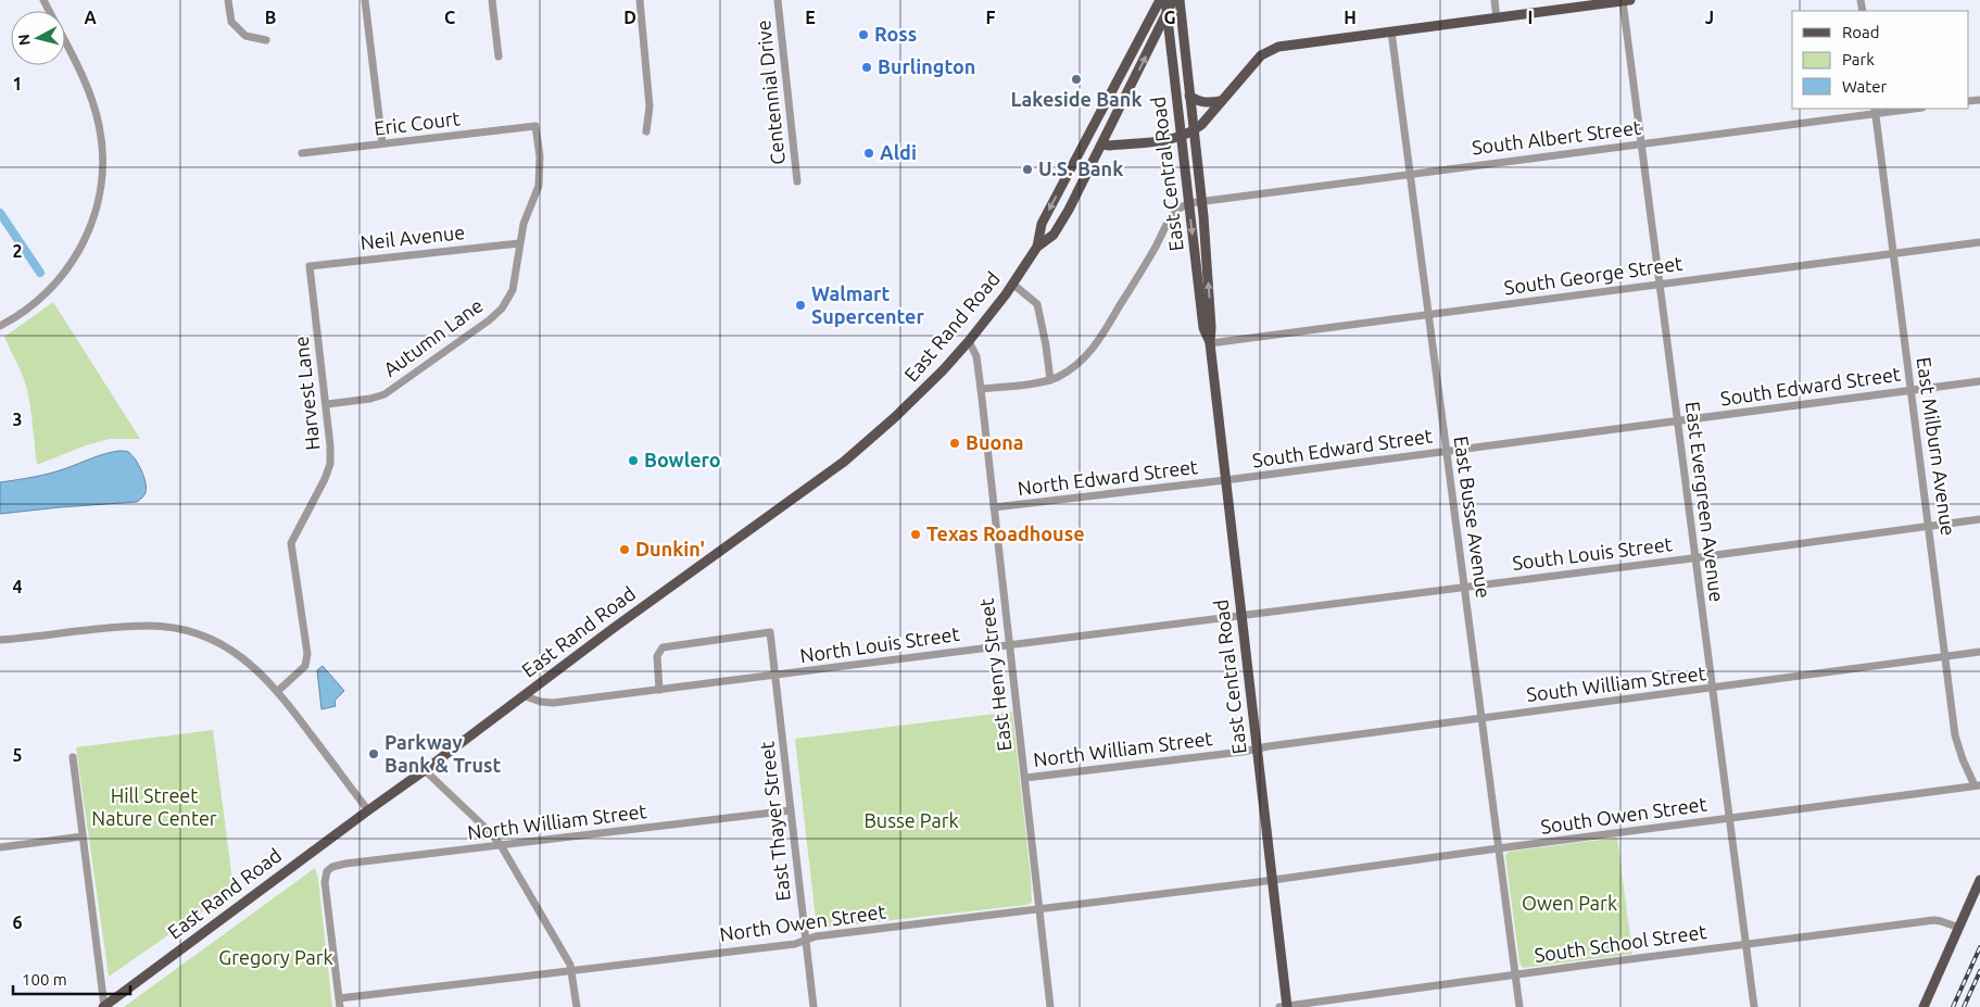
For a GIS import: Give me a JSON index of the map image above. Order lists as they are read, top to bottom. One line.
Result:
{"streets":{"main road":["East Central Road","East Rand Road"],"street":["Centennial Drive","Eric Court","South Albert Street","Neil Avenue","South George Street","Autumn Lane","South Edward Street","Harvest Lane","East Milburn Avenue","North Edward Street","East Evergreen Avenue","East Busse Avenue","South Louis Street","North Louis Street","East Henry Street","South William Street","North William Street","South Owen Street","East Thayer Street","North Owen Street","South School Street"]},"crossings":[["Eric Court","Autumn Lane"],["South Albert Street","East Central Road"],["South Albert Street","East Milburn Avenue"],["South Albert Street","East Evergreen Avenue"],["South Albert Street","East Busse Avenue"],["East Central Road","South George Street"],["East Central Road","East Rand Road"],["East Central Road","South Edward Street"],["East Central Road","North Edward Street"],["East Central Road","South Louis Street"],["East Central Road","North Louis Street"],["East Central Road","South William Street"],["East Central Road","North William Street"],["East Central Road","South Owen Street"],["East Central Road","North Owen Street"],["East Central Road","South School Street"],["Neil Avenue","Autumn Lane"],["Neil Avenue","Harvest Lane"],["South George Street","East Milburn Avenue"],["South George Street","East Evergreen Avenue"],["South George Street","East Busse Avenue"],["East Rand Road","North Louis Street"],["East Rand Road","East Henry Street"],["Autumn Lane","Harvest Lane"],["South Edward Street","East Milburn Avenue"],["South Edward Street","North Edward Street"],["South Edward Street","East Evergreen Avenue"],["South Edward Street","East Busse Avenue"],["East Milburn Avenue","South Louis Street"],["East Milburn Avenue","South William Street"],["East Milburn Avenue","South Owen Street"],["North Edward Street","East Henry Street"],["East Evergreen Avenue","South Louis Street"],["East Evergreen Avenue","South William Street"],["East Evergreen Avenue","South Owen Street"],["East Evergreen Avenue","South School Street"],["East Busse Avenue","South Louis Street"],["East Busse Avenue","South William Street"],["East Busse Avenue","South Owen Street"],["East Busse Avenue","South School Street"],["South Louis Street","North Louis Street"],["North Louis Street","East Henry Street"],["North Louis Street","East Thayer Street"],["East Henry Street","North William Street"],["East Henry Street","North Owen Street"],["South William Street","North William Street"],["North William Street","East Thayer Street"],["North William Street","North Owen Street"],["South Owen Street","North Owen Street"],["East Thayer Street","North Owen Street"]],"parks":["Hill Street Nature Center","Busse Park","Owen Park","Gregory Park"],"places":["Ross","Burlington","Lakeside Bank","Aldi","U.S. Bank","Walmart Supercenter","Buona","Bowlero","Texas Roadhouse","Dunkin'","Parkway Bank & Trust"],"legend":["Road","Park","Water"],"scale_bar":"100 m","north":"left","grid":{"columns":["A","B","C","D","E","F","G","H","I","J"],"rows":["1","2","3","4","5","6"]}}
